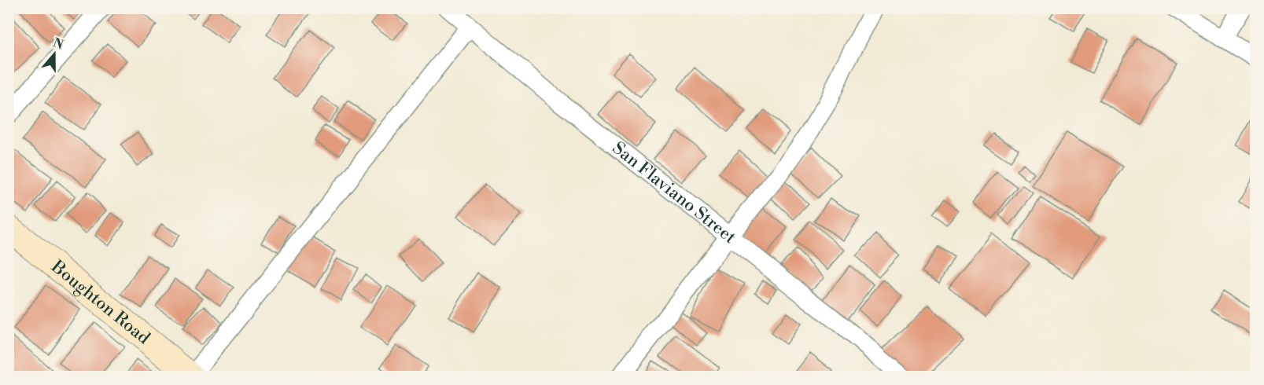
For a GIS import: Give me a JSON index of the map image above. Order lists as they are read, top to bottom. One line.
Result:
{"streets":{"main road":["Boughton Road"],"street":["San Flaviano Street"]},"north":"top"}
